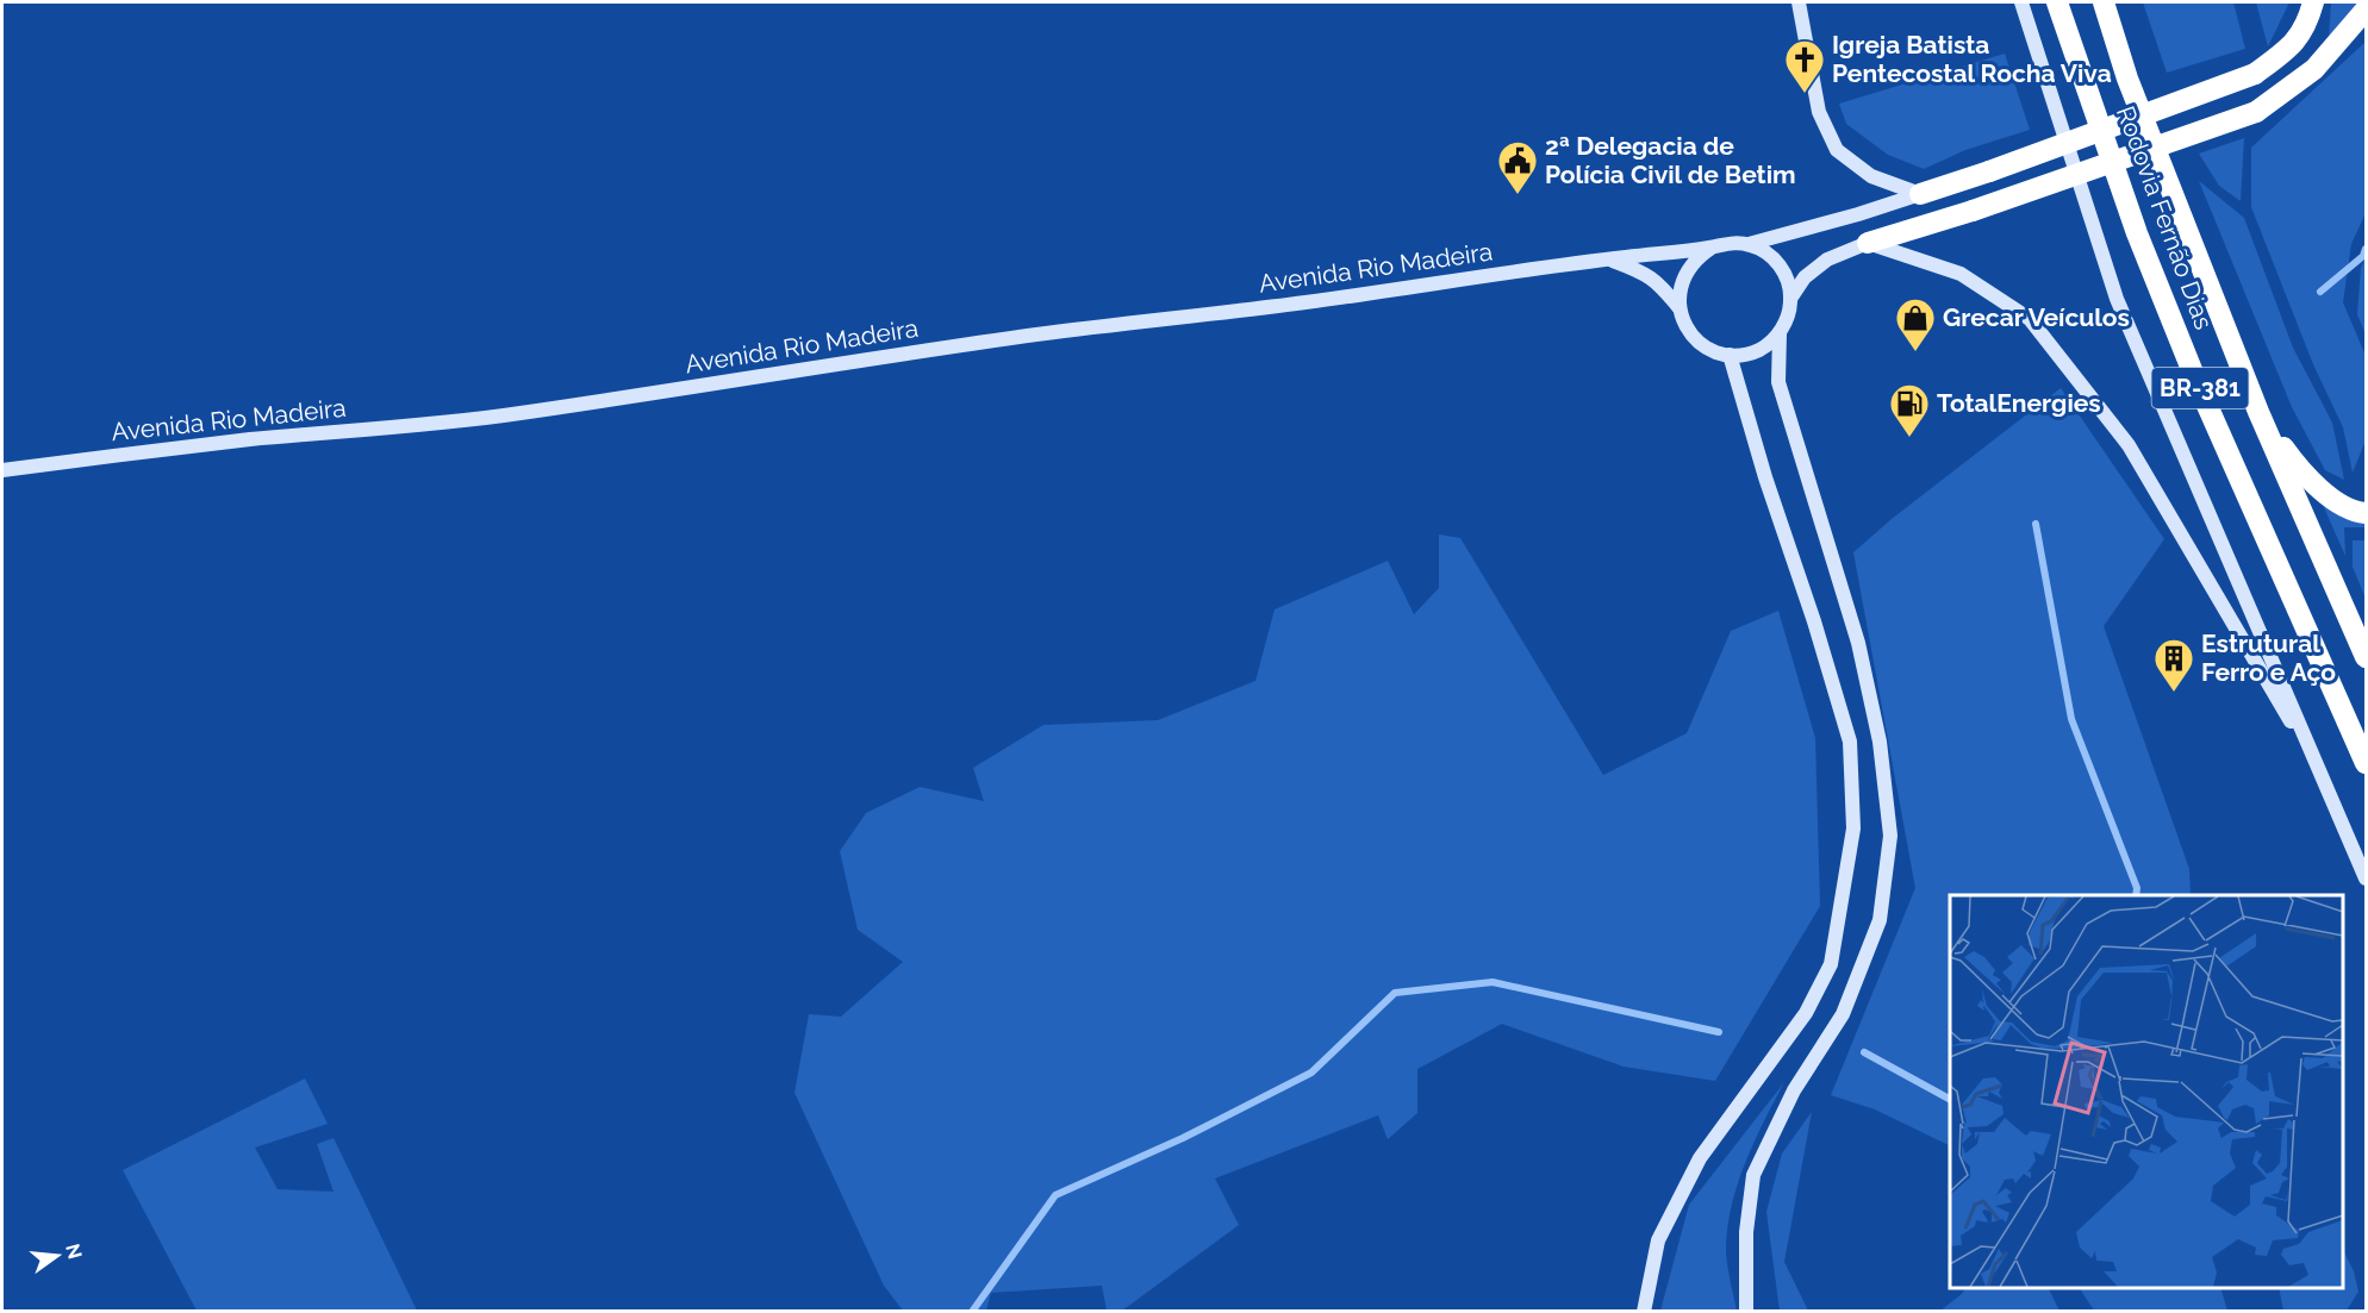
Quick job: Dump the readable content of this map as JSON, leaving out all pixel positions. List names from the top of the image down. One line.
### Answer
{"streets":{"highway":["Rodovia Fernão Dias","BR-381"],"main road":["Avenida Rio Madeira"]},"places":{"church":["Igreja Batista Pentecostal Rocha Viva"],"public building":["2ª Delegacia de Polícia Civil de Betim"],"shop":["Grecar Veículos"],"fuel station":["TotalEnergies"],"building":["Estrutural Ferro e Aço"]},"north":"right"}
